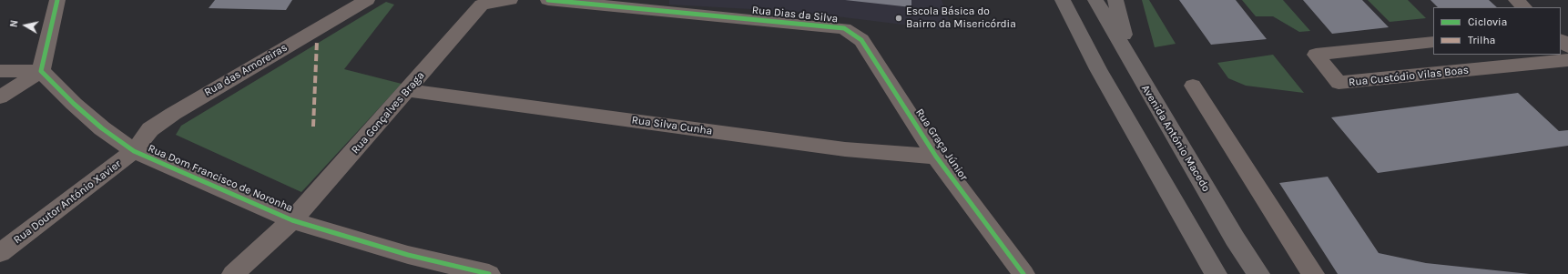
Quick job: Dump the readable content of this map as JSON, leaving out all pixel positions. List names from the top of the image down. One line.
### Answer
{"streets":{"highway":["Avenida António Macedo"],"street":["Rua Dias da Silva","Rua das Amoreiras","Rua Custódio Vilas Boas","Rua Gonçalves Braga","Rua Silva Cunha","Rua Graça Júnior","Rua Dom Francisco de Noronha","Rua Doutor António Xavier"]},"crossings":[["Rua Dias da Silva","Rua Graça Júnior"],["Rua das Amoreiras","Rua Dom Francisco de Noronha"],["Rua das Amoreiras","Rua Doutor António Xavier"],["Rua Gonçalves Braga","Rua Silva Cunha"],["Rua Gonçalves Braga","Rua Dom Francisco de Noronha"],["Rua Silva Cunha","Rua Graça Júnior"],["Rua Dom Francisco de Noronha","Rua Doutor António Xavier"]],"places":["Escola Básica do Bairro da Misericórdia"],"legend":["Ciclovia","Trilha"],"north":"left"}
